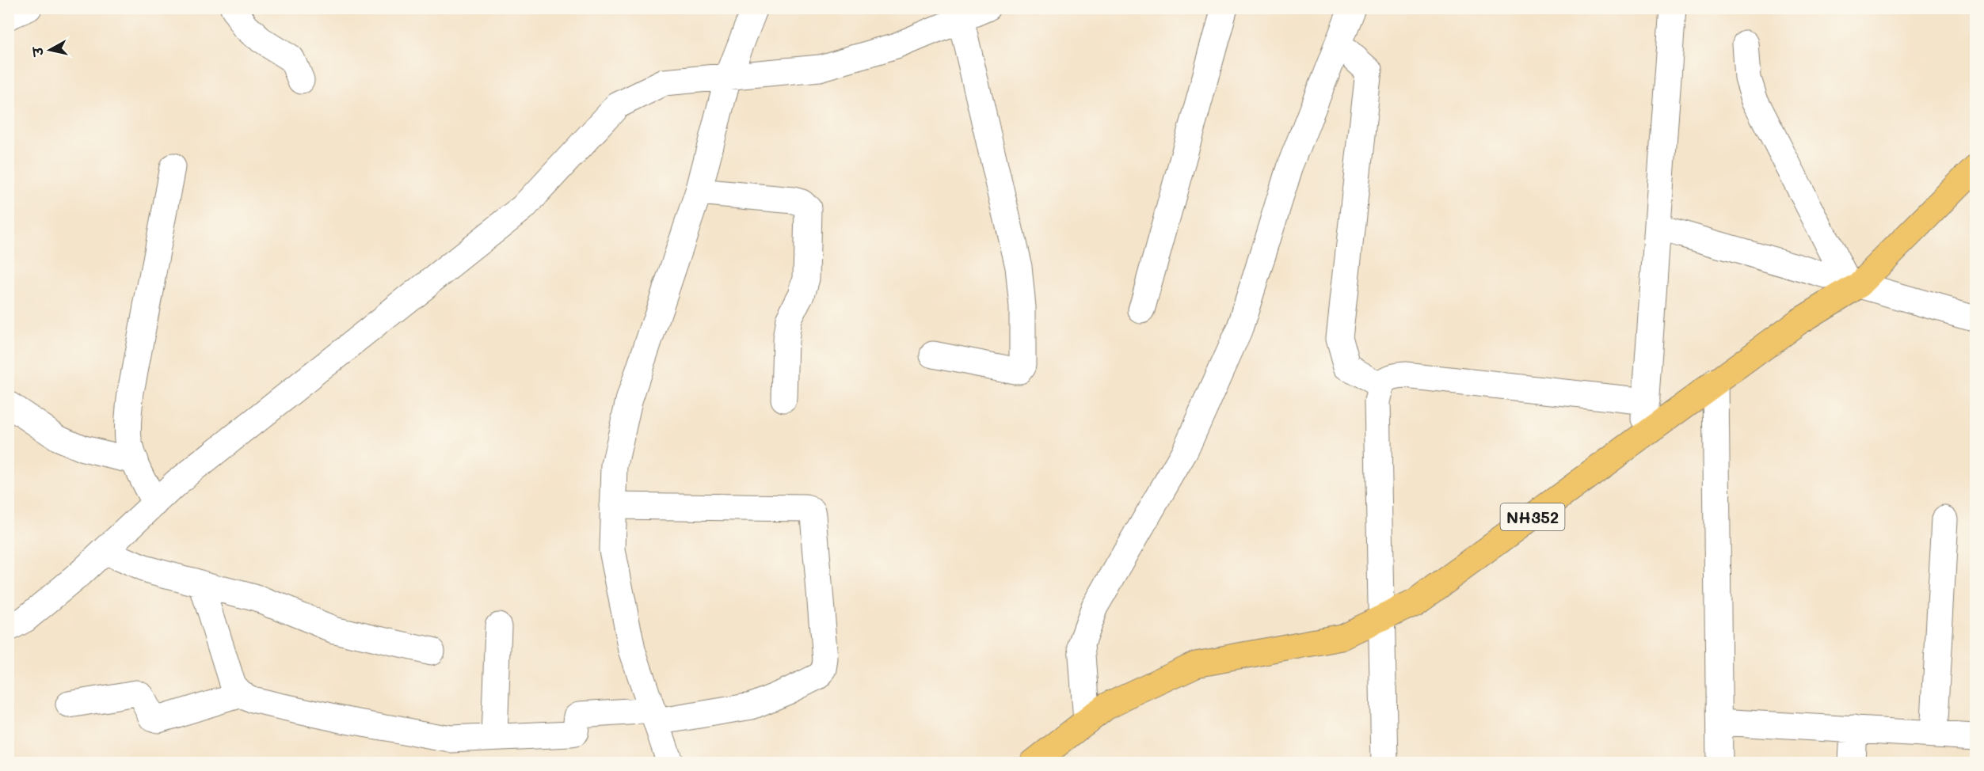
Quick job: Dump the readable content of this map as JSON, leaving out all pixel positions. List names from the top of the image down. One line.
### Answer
{"streets":{"highway":["NH352"]},"north":"left"}
